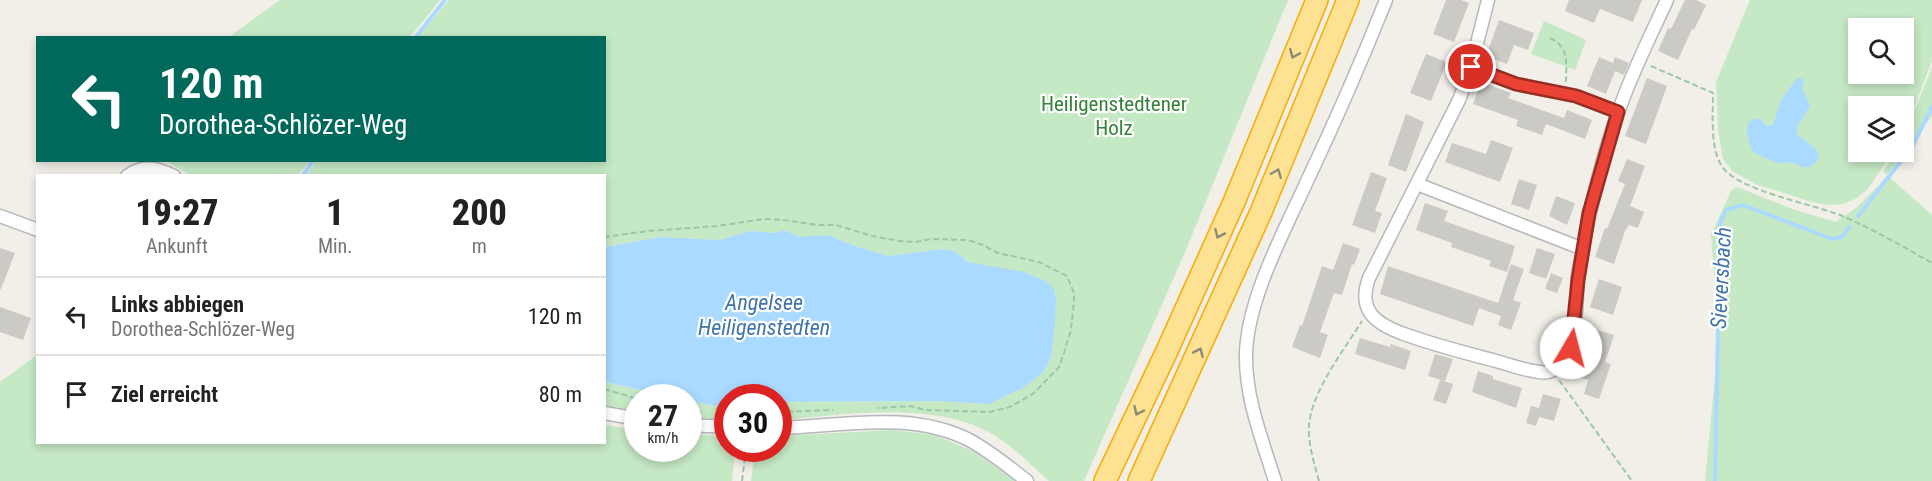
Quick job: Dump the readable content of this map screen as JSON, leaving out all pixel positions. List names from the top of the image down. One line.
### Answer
{"water":["Sieversbach","Angelsee Heiligenstedten"],"parks":["Heiligenstedtener Holz"],"page":{"turn":["120 m","Dorothea-Schlözer-Weg"],"eta":["19:27","Ankunft","1","Min.","200","m"],"list":[{"name":"Links abbiegen","note":"Dorothea-Schlözer-Weg","value":"120 m"},{"name":"Ziel erreicht","value":"80 m"}],"speed":"27 km/h","limit":"30"}}
